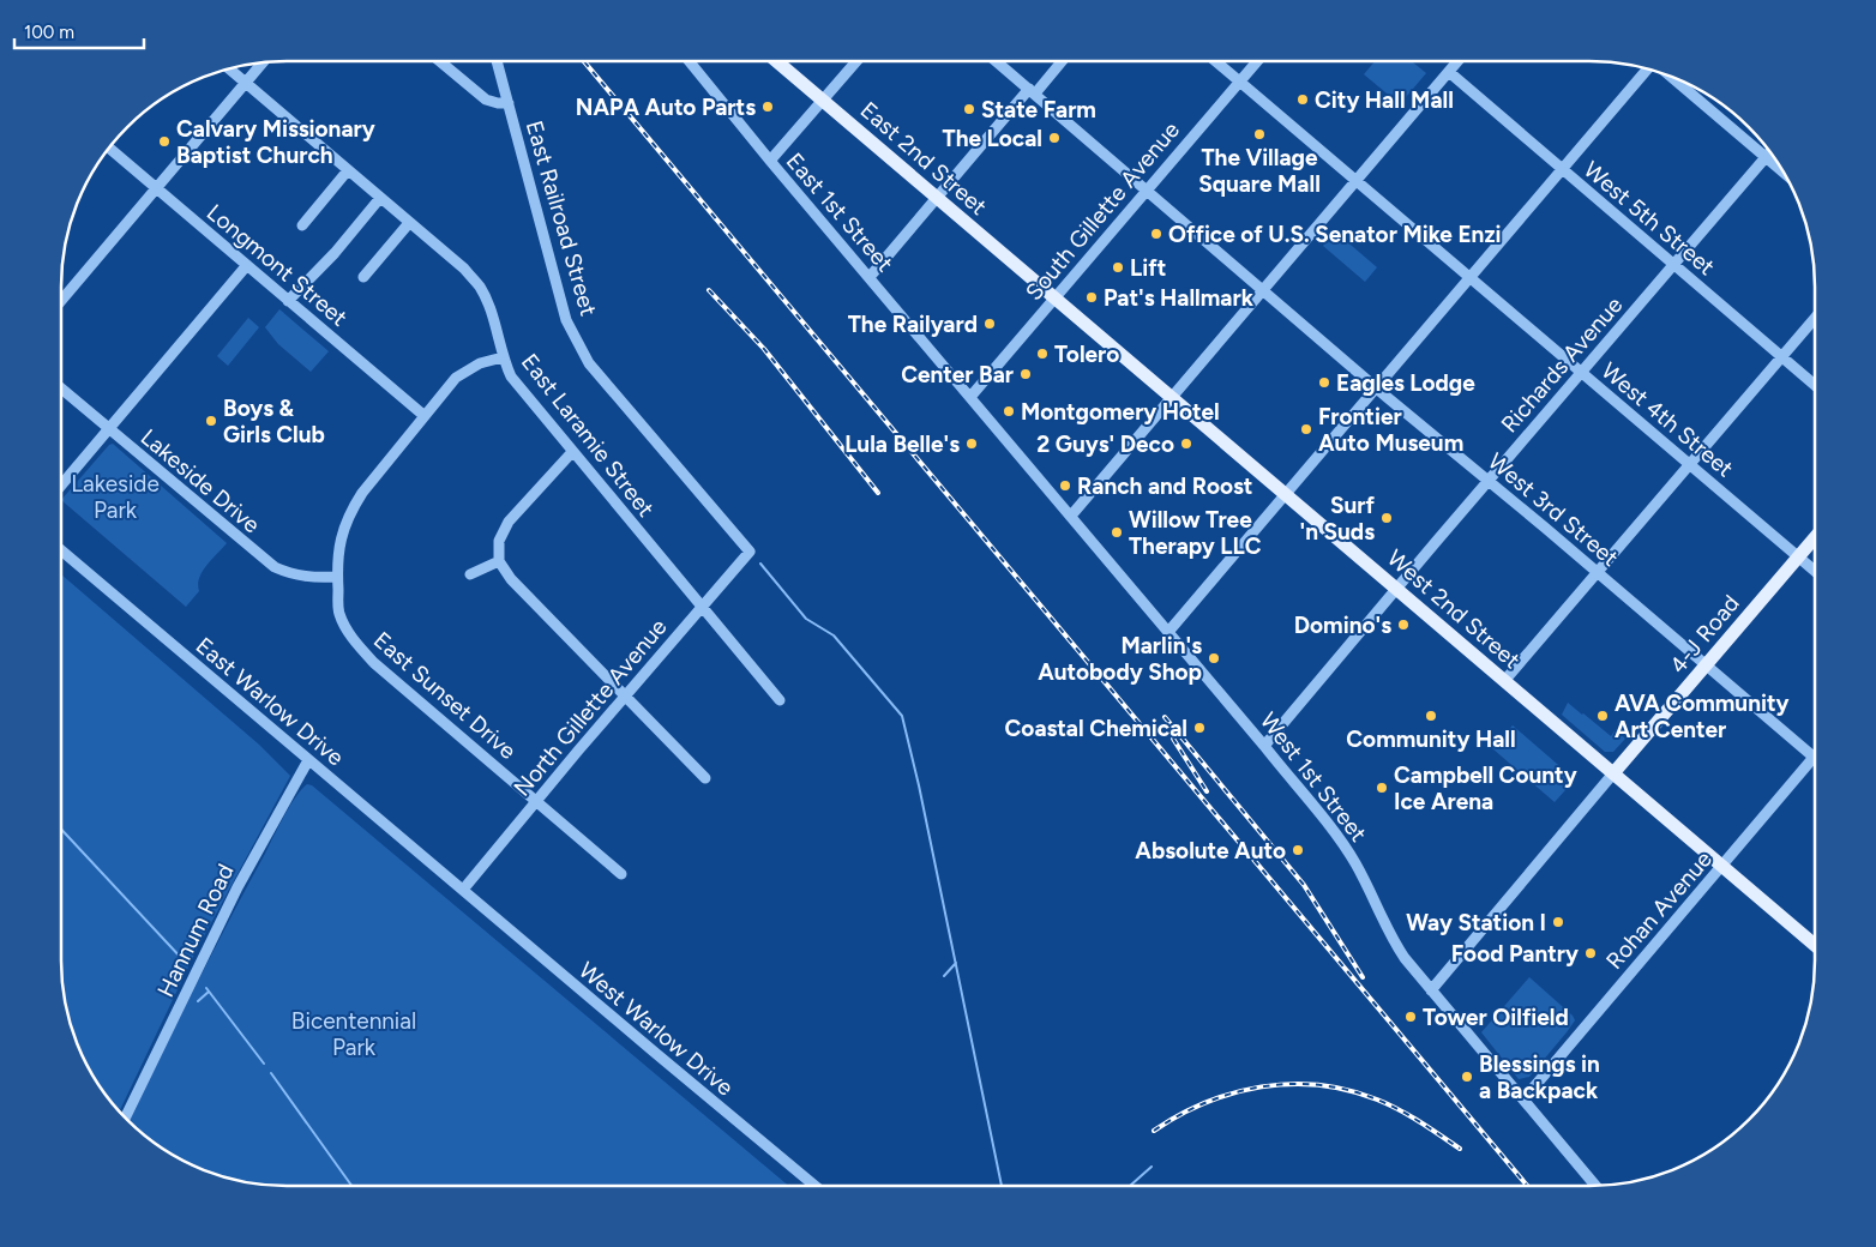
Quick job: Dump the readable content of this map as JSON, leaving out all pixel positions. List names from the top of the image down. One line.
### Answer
{"streets":{"main road":["East 2nd Street","West 2nd Street","4-J Road"],"street":["South Gillette Avenue","East 1st Street","East Railroad Street","West 5th Street","Longmont Street","Richards Avenue","West 4th Street","East Laramie Street","Lakeside Drive","West 3rd Street","East Sunset Drive","East Warlow Drive","North Gillette Avenue","West 1st Street","Rohan Avenue","Hannum Road","West Warlow Drive"]},"crossings":[["East 2nd Street","South Gillette Avenue"],["East 2nd Street","West 2nd Street"],["South Gillette Avenue","East 1st Street"],["South Gillette Avenue","West 4th Street"],["South Gillette Avenue","West 3rd Street"],["South Gillette Avenue","West 2nd Street"],["South Gillette Avenue","West 1st Street"],["East 1st Street","West 1st Street"],["East Railroad Street","North Gillette Avenue"],["West 5th Street","Richards Avenue"],["Longmont Street","East Sunset Drive"],["Richards Avenue","West 4th Street"],["Richards Avenue","West 3rd Street"],["Richards Avenue","West 2nd Street"],["Richards Avenue","West 1st Street"],["West 4th Street","4-J Road"],["East Laramie Street","East Sunset Drive"],["East Laramie Street","North Gillette Avenue"],["Lakeside Drive","East Sunset Drive"],["West 3rd Street","4-J Road"],["West 3rd Street","Rohan Avenue"],["West 2nd Street","4-J Road"],["West 2nd Street","Rohan Avenue"],["4-J Road","West 1st Street"],["East Sunset Drive","North Gillette Avenue"],["East Warlow Drive","North Gillette Avenue"],["East Warlow Drive","Hannum Road"],["East Warlow Drive","West Warlow Drive"],["North Gillette Avenue","West Warlow Drive"],["West 1st Street","Rohan Avenue"]],"parks":["Lakeside Park","Bicentennial Park"],"places":["City Hall Mall","NAPA Auto Parts","State Farm","The Village Square Mall","The Local","Calvary Missionary Baptist Church","Office of U.S. Senator Mike Enzi","Lift","Pat's Hallmark","The Railyard","Tolero","Center Bar","Eagles Lodge","Montgomery Hotel","Boys & Girls Club","Frontier Auto Museum","Lula Belle's","2 Guys' Deco","Ranch and Roost","Surf 'n Suds","Willow Tree Therapy LLC","Domino's","Marlin's Autobody Shop","Community Hall","AVA Community Art Center","Coastal Chemical","Campbell County Ice Arena","Absolute Auto","Way Station I","Food Pantry","Tower Oilfield","Blessings in a Backpack"],"scale_bar":"100 m"}
